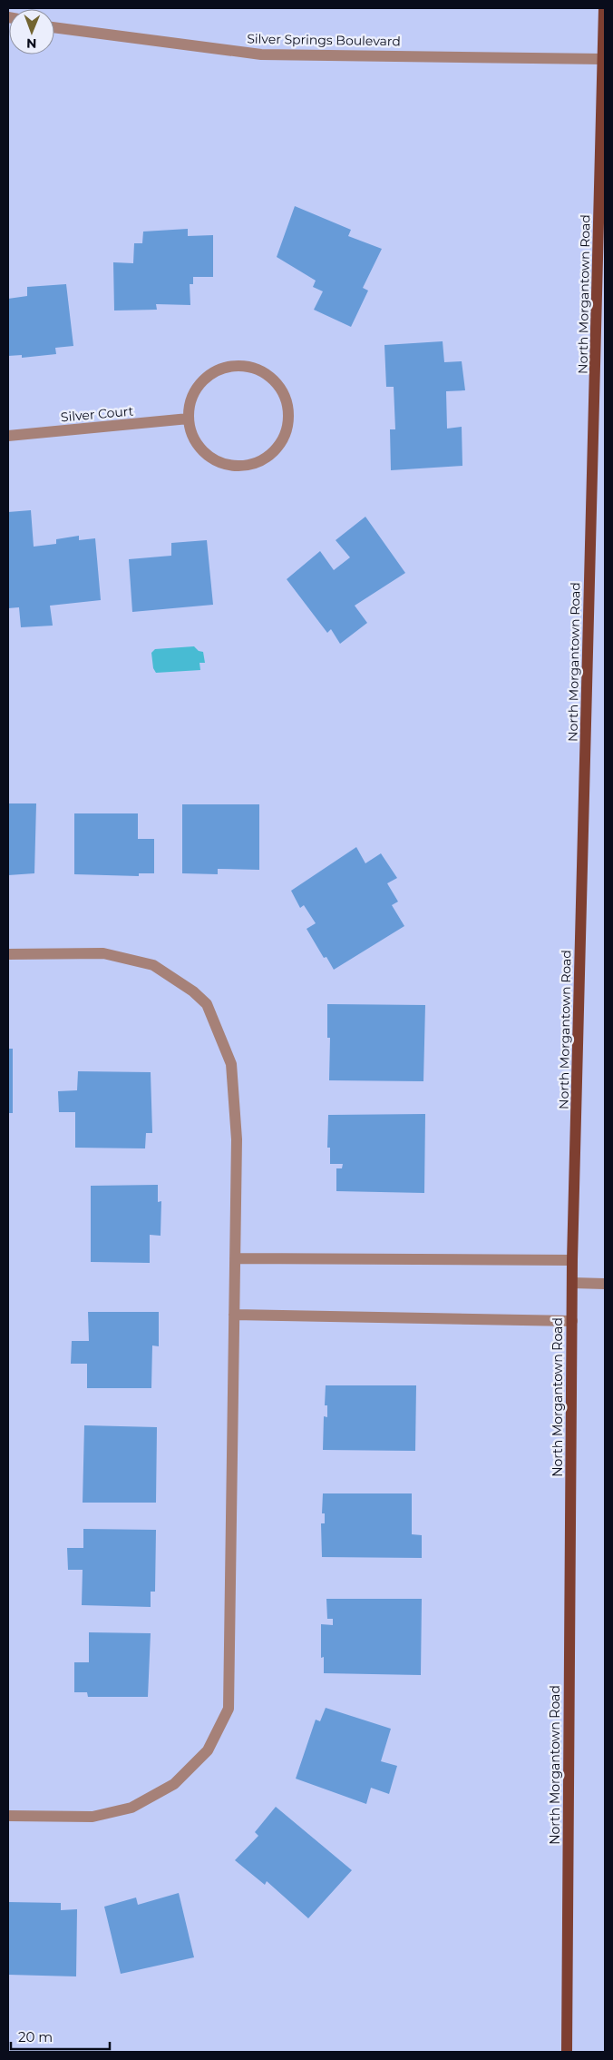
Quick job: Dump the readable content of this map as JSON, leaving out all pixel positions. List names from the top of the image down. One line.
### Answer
{"streets":{"main road":["North Morgantown Road"],"street":["Silver Springs Boulevard","Silver Court"]},"crossings":[["Silver Springs Boulevard","North Morgantown Road"]],"scale_bar":"20 m","north":"bottom"}
